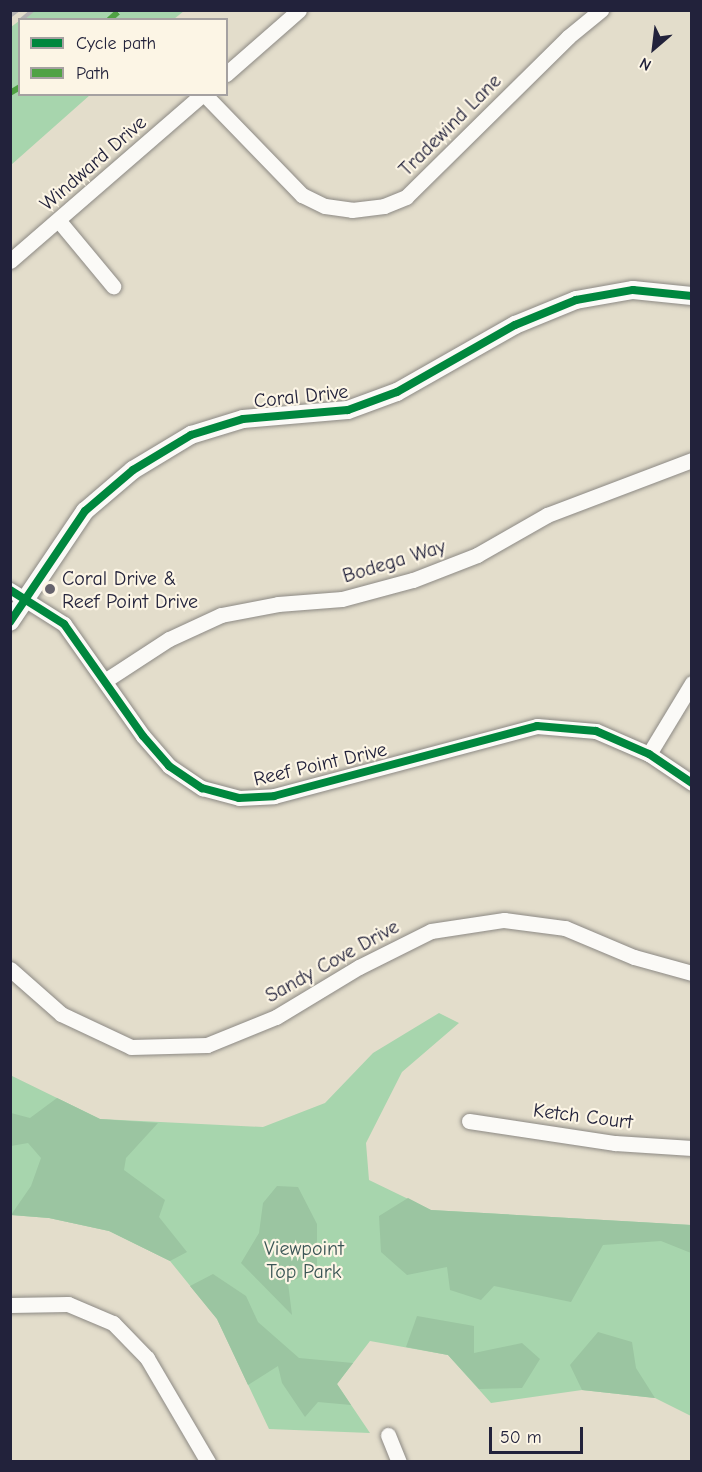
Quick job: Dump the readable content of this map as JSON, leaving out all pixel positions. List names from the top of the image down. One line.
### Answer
{"streets":{"street":["Tradewind Lane","Windward Drive","Coral Drive","Bodega Way","Reef Point Drive","Sandy Cove Drive","Ketch Court"]},"crossings":[["Coral Drive","Reef Point Drive"],["Bodega Way","Reef Point Drive"]],"parks":["Viewpoint Top Park"],"places":["Coral Drive & Reef Point Drive"],"legend":["Cycle path","Path"],"scale_bar":"50 m","north":"bottom left"}
